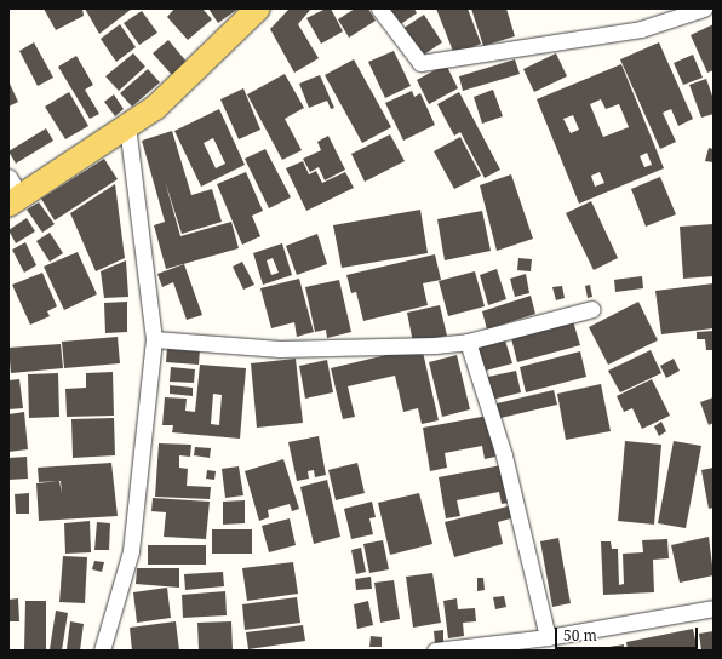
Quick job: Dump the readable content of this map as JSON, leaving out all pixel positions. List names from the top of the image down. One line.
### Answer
{"scale_bar":"50 m"}
